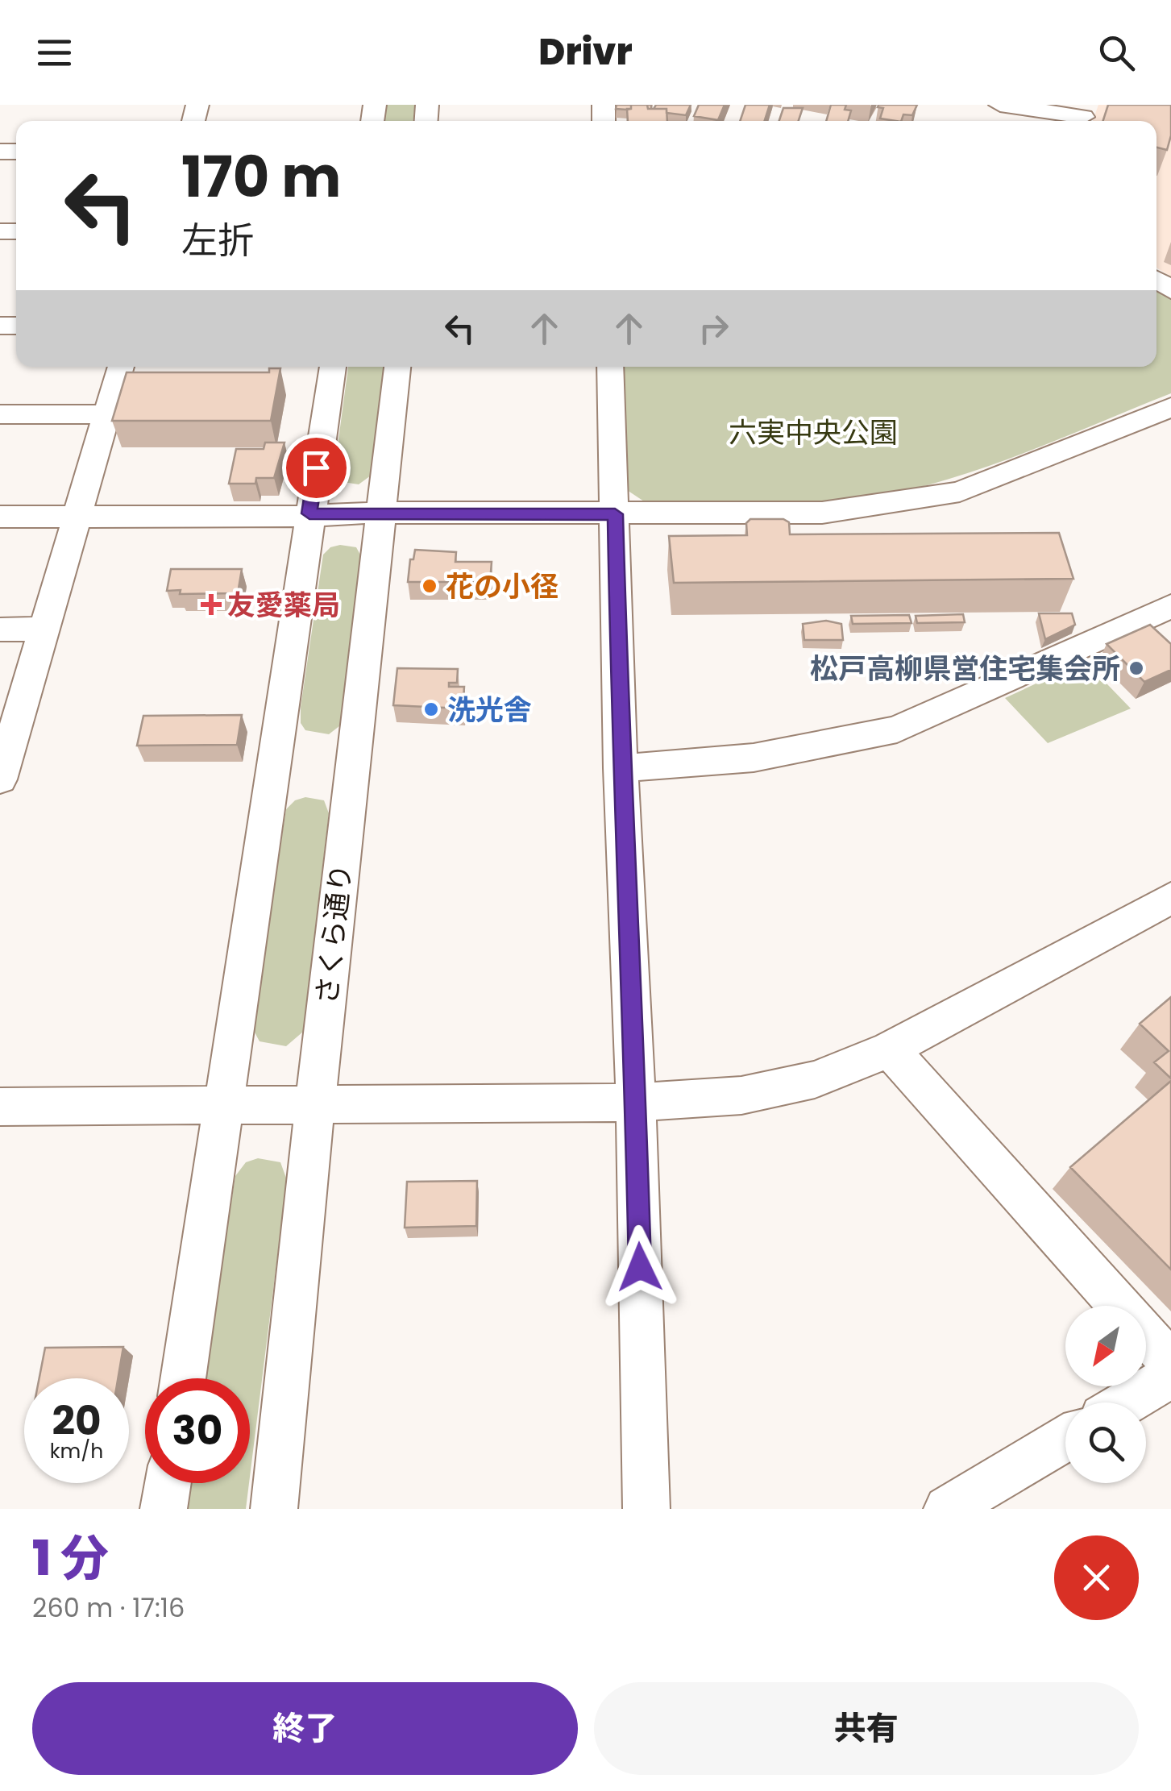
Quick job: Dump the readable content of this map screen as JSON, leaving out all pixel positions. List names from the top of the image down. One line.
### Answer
{"streets":{"street":["さくら通り"]},"parks":["六実中央公園"],"places":{"other":["花の小径","松戸高柳県営住宅集会所","洗光舎"],"health":["友愛薬局"]},"north":"bottom left","page":{"header":"Drivr","turn":["170 m","左折"],"speed":"20 km/h","limit":"30","heading":["1 分","260 m · 17:16"],"buttons":["終了","共有"]}}
